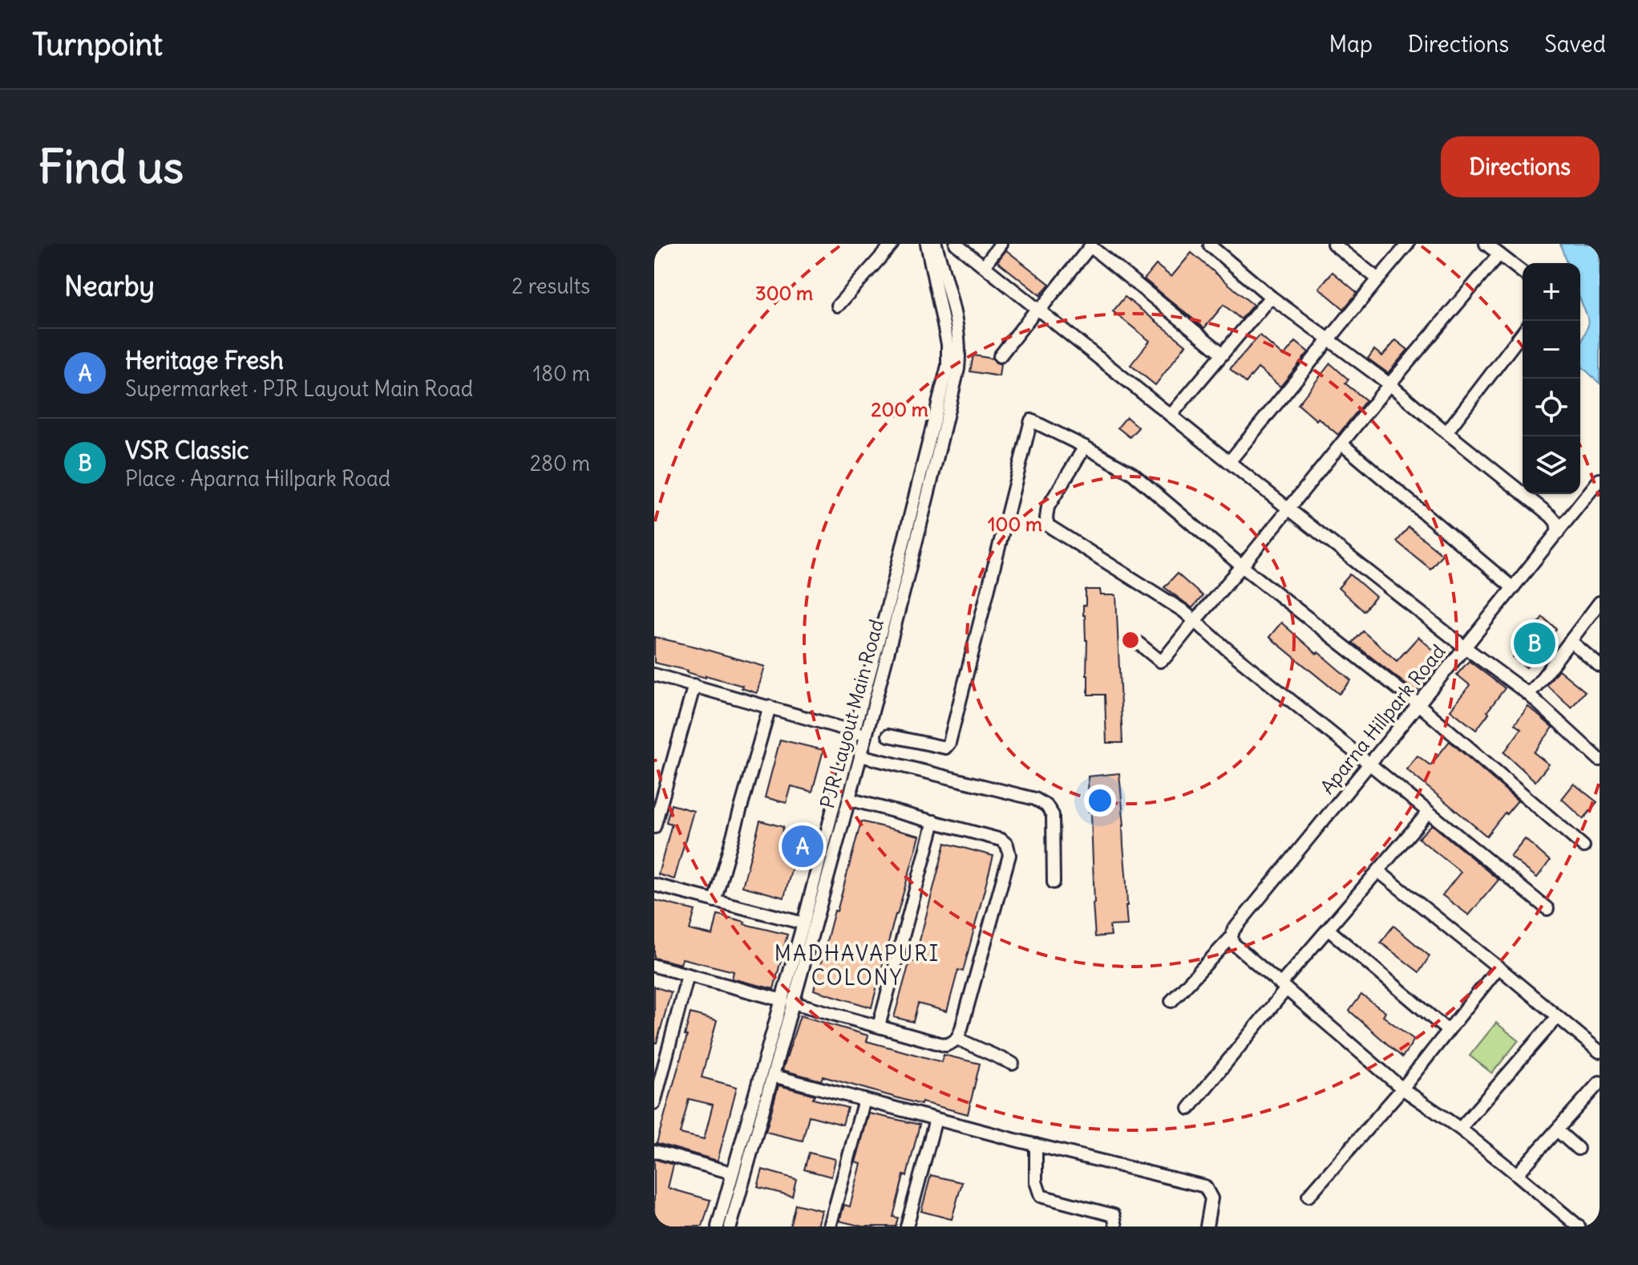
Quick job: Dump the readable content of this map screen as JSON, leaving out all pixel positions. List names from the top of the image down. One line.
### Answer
{"streets":{"street":["PJR Layout Main Road","Aparna Hillpark Road"]},"districts":["MADHAVAPURI COLONY"],"page":{"header":"Turnpoint","nav":["Map","Directions","Saved"],"buttons":"Directions","title":"Find us","heading":["Nearby","2 results"],"map_buttons":["+","−"],"list":[{"mark":"A","name":"Heritage Fresh","note":"Supermarket · PJR Layout Main Road","value":"180 m"},{"mark":"B","name":"VSR Classic","note":"Place · Aparna Hillpark Road","value":"280 m"}],"pins":["B","A"]},"rings":["300 m","200 m","100 m"]}
